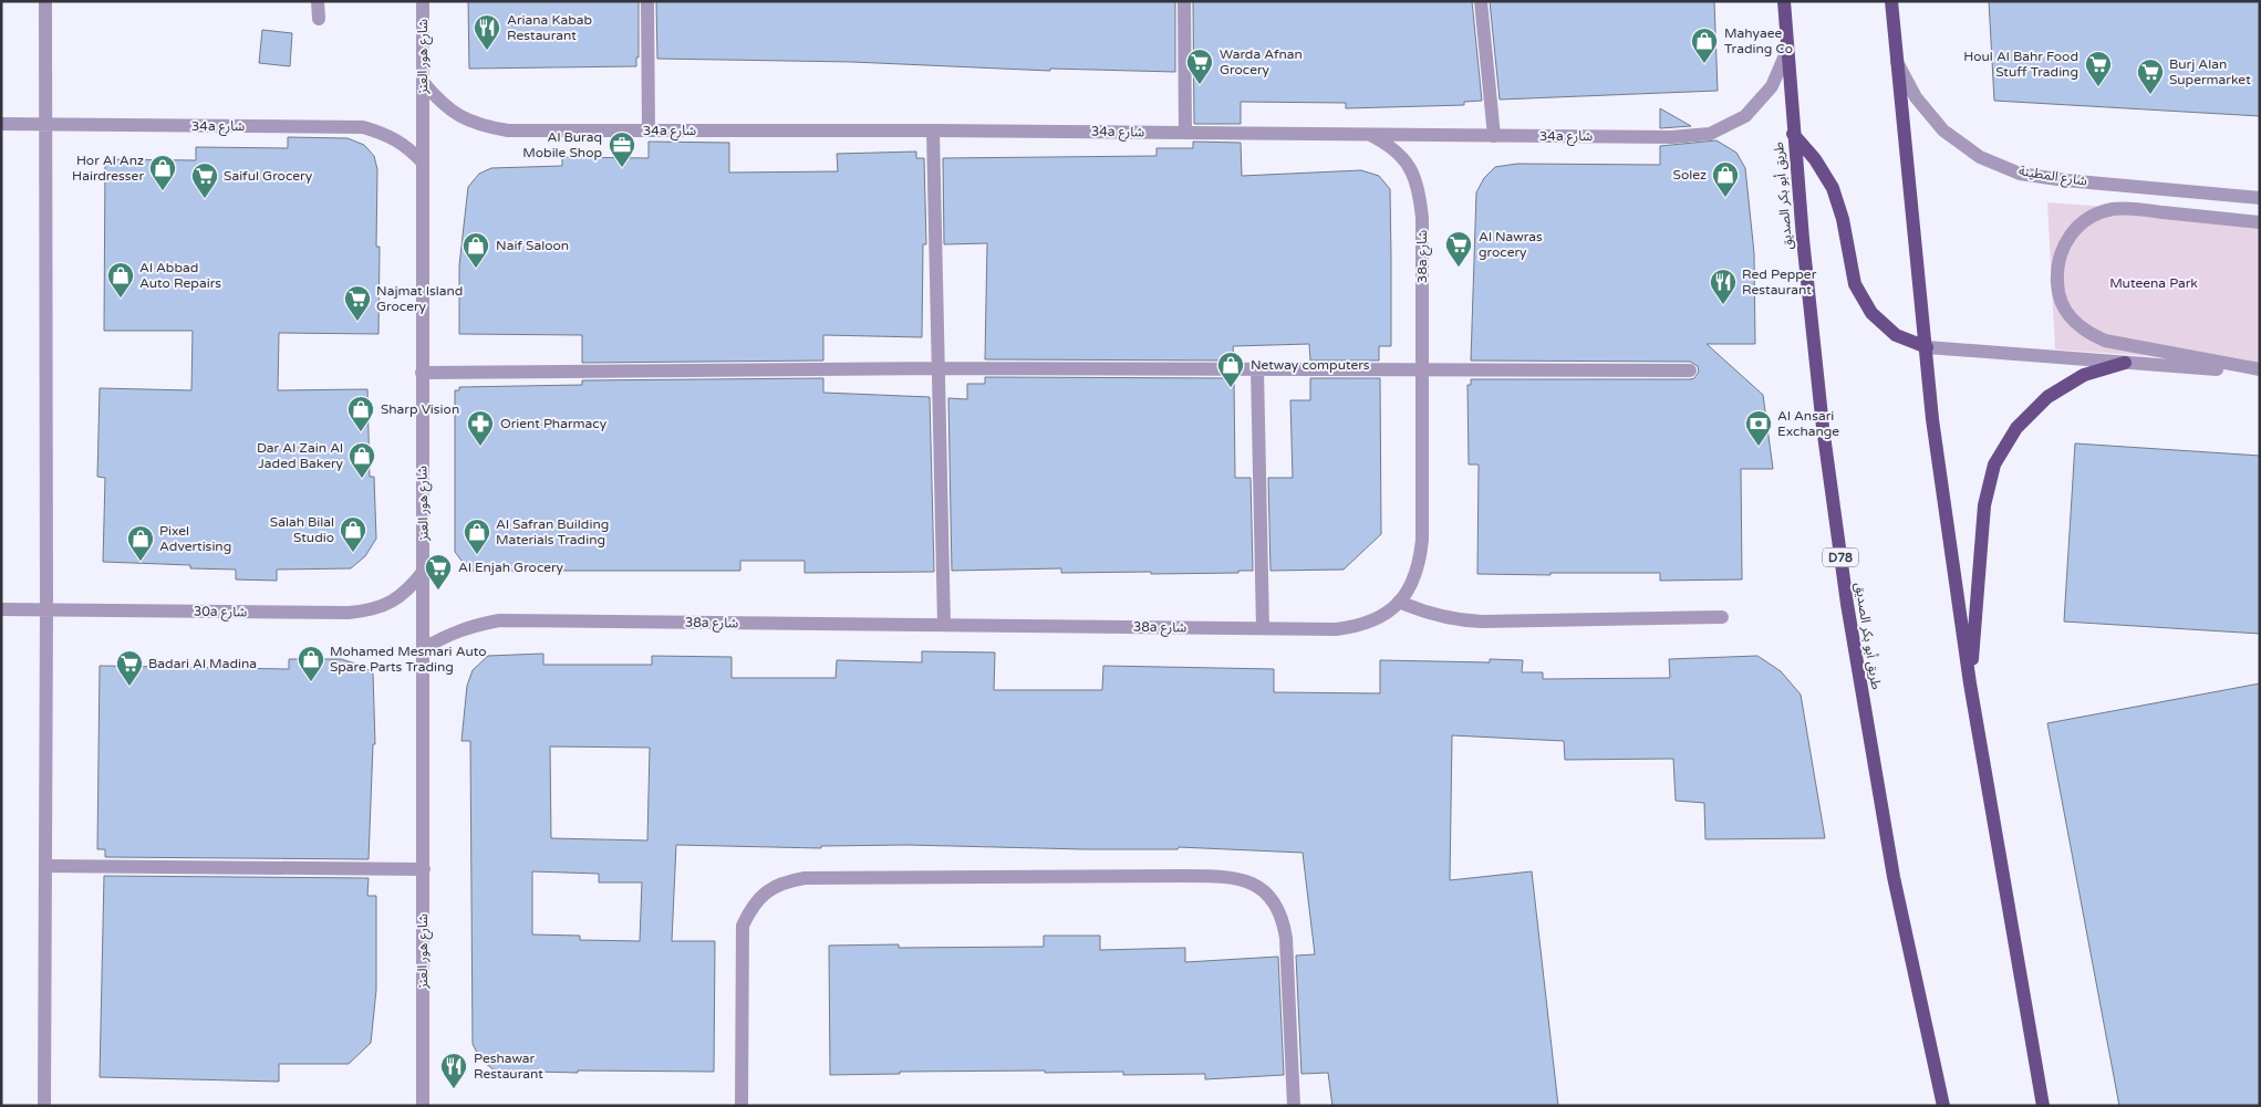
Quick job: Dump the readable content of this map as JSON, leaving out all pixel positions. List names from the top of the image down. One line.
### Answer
{"streets":{"main road":["طريق أبو بكر الصديق","D78"],"street":["شارع هور العنز","34a شارع","شارع المطينة","38a شارع","30a شارع"]},"crossings":[["شارع هور العنز","34a شارع"],["شارع هور العنز","38a شارع"],["شارع هور العنز","30a شارع"],["34a شارع","طريق أبو بكر الصديق"],["34a شارع","38a شارع"]],"parks":["Muteena Park"],"places":{"restaurant":["Ariana Kabab Restaurant","Red Pepper Restaurant","Peshawar Restaurant"],"shop":["Mahyaee Trading Co","Hor Al Anz Hairdresser","Solez","Naif Saloon","Al Abbad Auto Repairs","Netway computers","Sharp Vision","Dar Al Zain Al Jaded Bakery","Salah Bilal Studio","Al Safran Building Materials Trading","Pixel Advertising","Mohamed Mesmari Auto Spare Parts Trading"],"supermarket":["Warda Afnan Grocery","Houl Al Bahr Food Stuff Trading","Burj Alan Supermarket","Saiful Grocery","Al Nawras grocery","Najmat Island Grocery","Al Enjah Grocery","Badari Al Madina"],"office":["Al Buraq Mobile Shop"],"pharmacy":["Orient Pharmacy"],"bank":["Al Ansari Exchange"]}}
